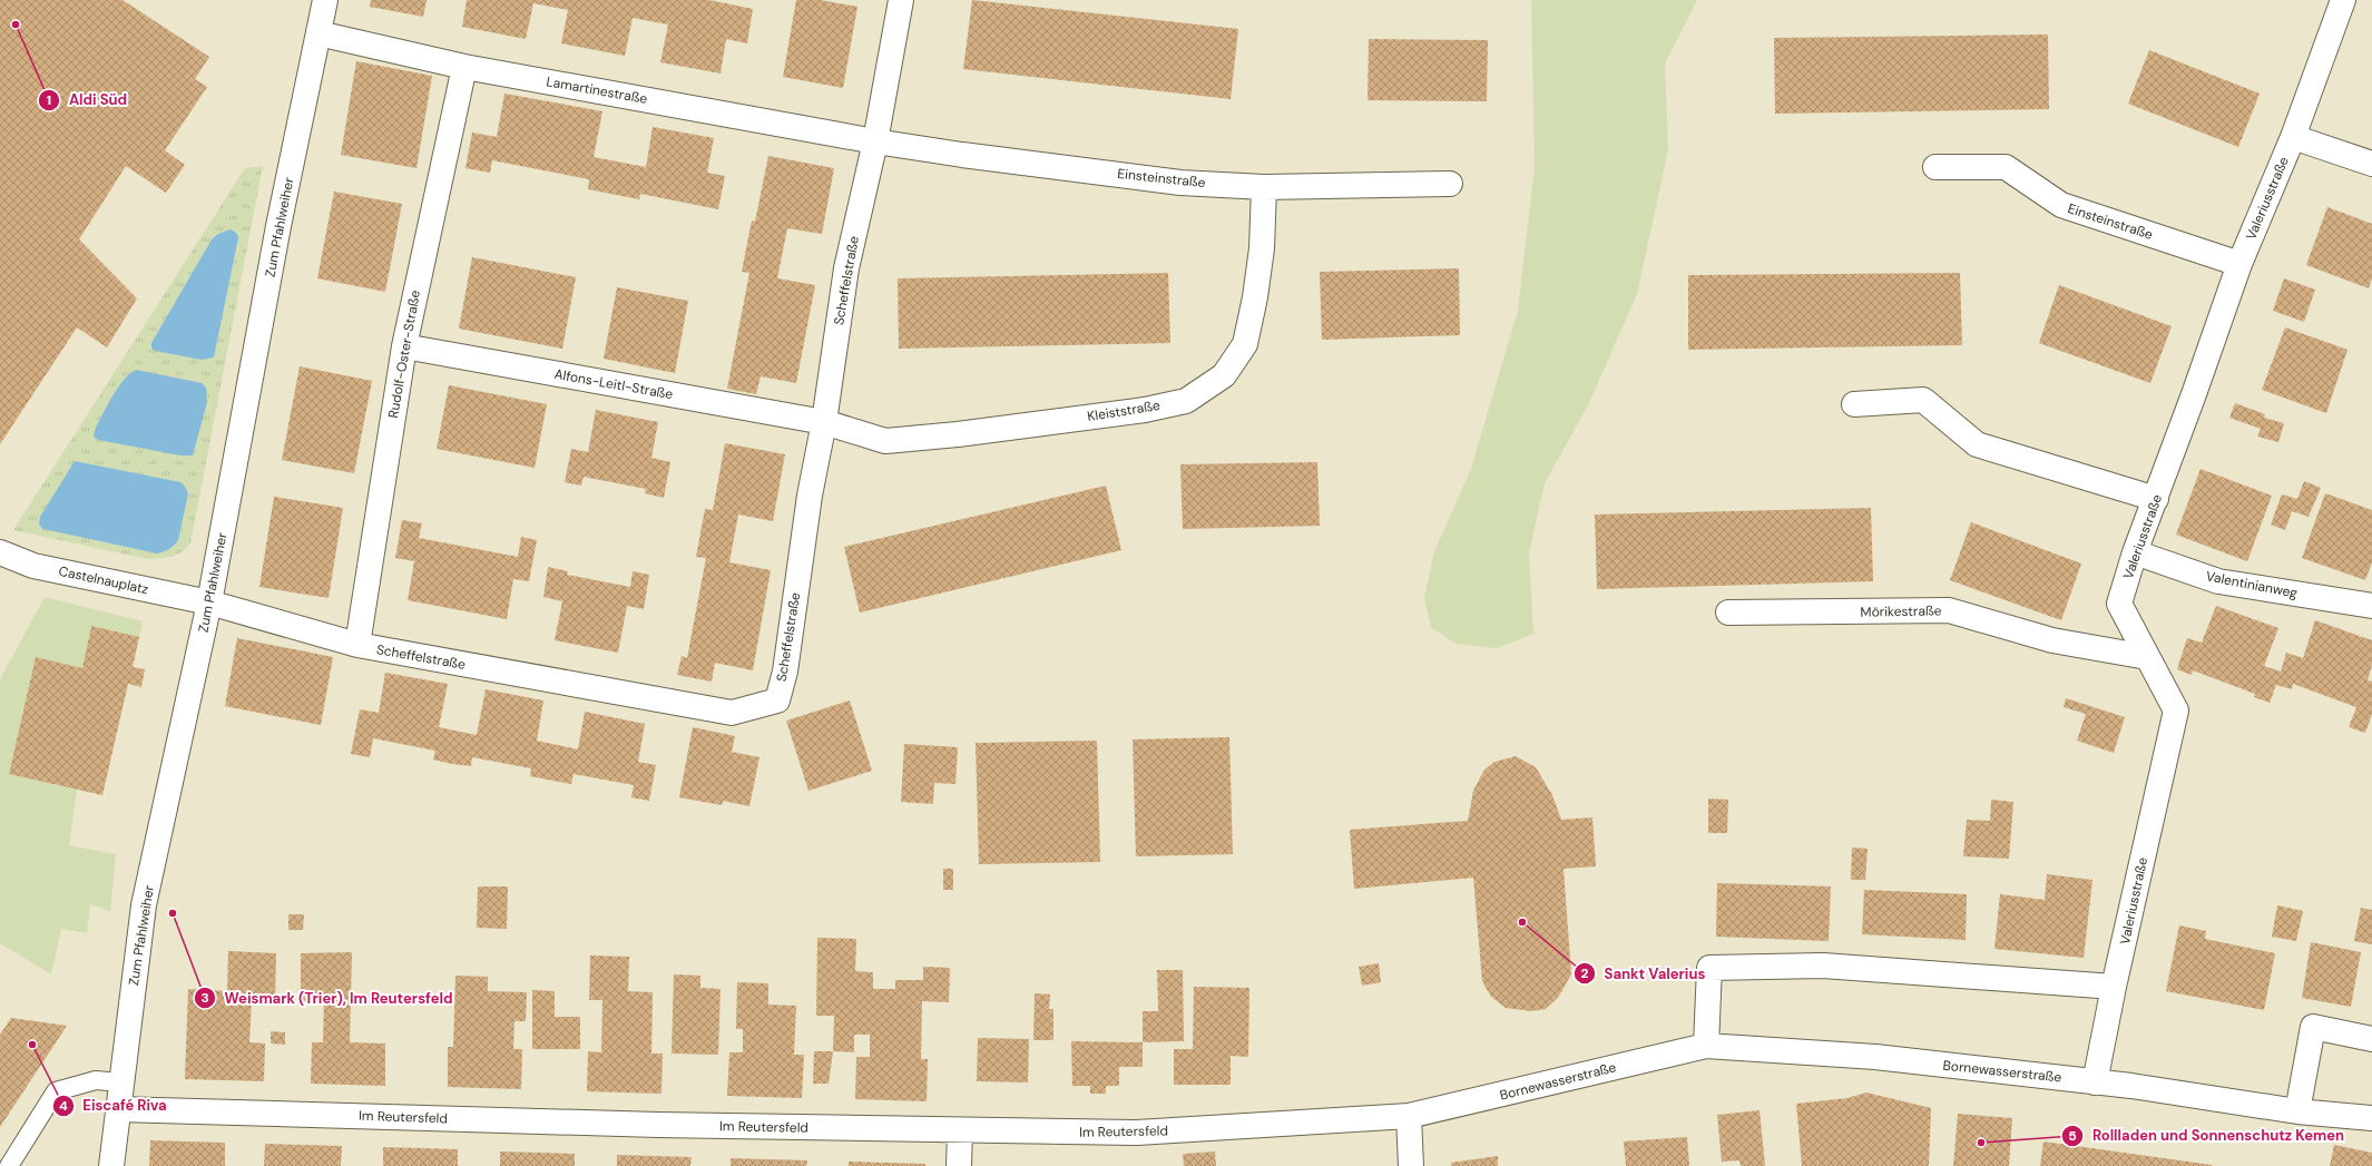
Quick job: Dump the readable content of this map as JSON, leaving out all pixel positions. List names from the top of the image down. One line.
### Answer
{"streets":{"street":["Lamartinestraße","Einsteinstraße","Valeriusstraße","Zum Pfahlweiher","Scheffelstraße","Rudolf-Oster-Straße","Alfons-Leitl-Straße","Kleiststraße","Castelnauplatz","Valentinianweg","Mörikestraße","Bornewasserstraße","Im Reutersfeld"]},"crossings":[["Lamartinestraße","Einsteinstraße"],["Lamartinestraße","Zum Pfahlweiher"],["Lamartinestraße","Scheffelstraße"],["Lamartinestraße","Rudolf-Oster-Straße"],["Einsteinstraße","Valeriusstraße"],["Einsteinstraße","Scheffelstraße"],["Einsteinstraße","Kleiststraße"],["Valeriusstraße","Valentinianweg"],["Valeriusstraße","Mörikestraße"],["Valeriusstraße","Bornewasserstraße"],["Zum Pfahlweiher","Scheffelstraße"],["Zum Pfahlweiher","Castelnauplatz"],["Zum Pfahlweiher","Im Reutersfeld"],["Scheffelstraße","Rudolf-Oster-Straße"],["Scheffelstraße","Alfons-Leitl-Straße"],["Scheffelstraße","Kleiststraße"],["Scheffelstraße","Castelnauplatz"],["Rudolf-Oster-Straße","Alfons-Leitl-Straße"],["Alfons-Leitl-Straße","Kleiststraße"],["Bornewasserstraße","Im Reutersfeld"]],"places":["Aldi Süd","Weismark (Trier), Im Reutersfeld","Sankt Valerius","Eiscafé Riva","Rollladen und Sonnenschutz Kemen"]}
